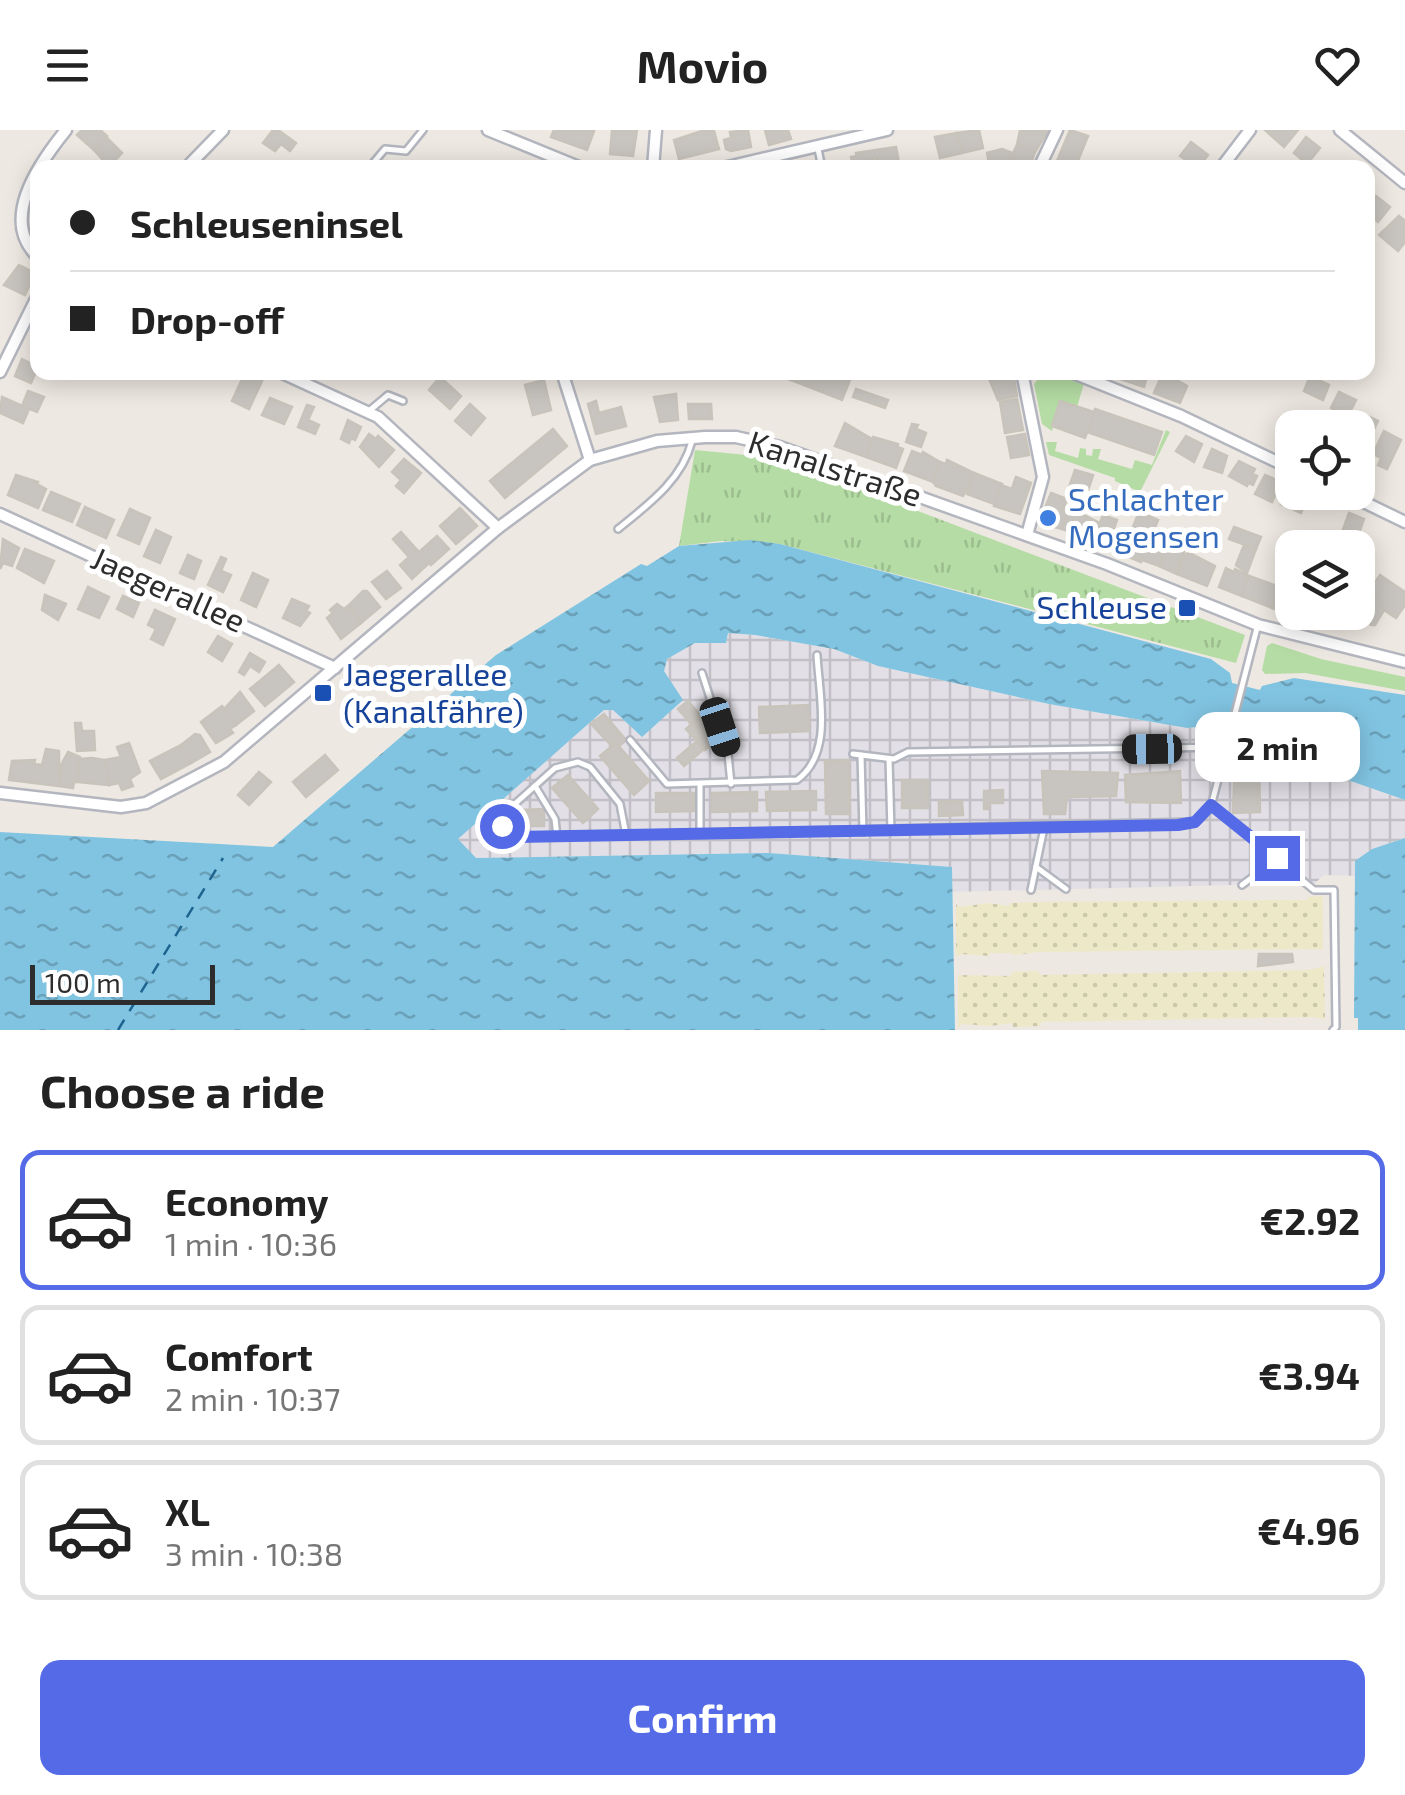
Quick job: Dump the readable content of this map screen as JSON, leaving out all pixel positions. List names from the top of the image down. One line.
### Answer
{"streets":{"street":["Kanalstraße","Jaegerallee"]},"crossings":[["Kanalstraße","Jaegerallee"]],"places":{"other":["Schlachter Mogensen"],"transit":["Schleuse","Jaegerallee (Kanalfähre)"]},"scale_bar":"100 m","page":{"header":"Movio","banner":["Schleuseninsel","Drop-off"],"bubble":"2 min","scale":"100 m","heading":"Choose a ride","list":[{"name":"Economy","note":"1 min · 10:36","value":"€2.92"},{"name":"Comfort","note":"2 min · 10:37","value":"€3.94"},{"name":"XL","note":"3 min · 10:38","value":"€4.96"}],"buttons":"Confirm"}}
